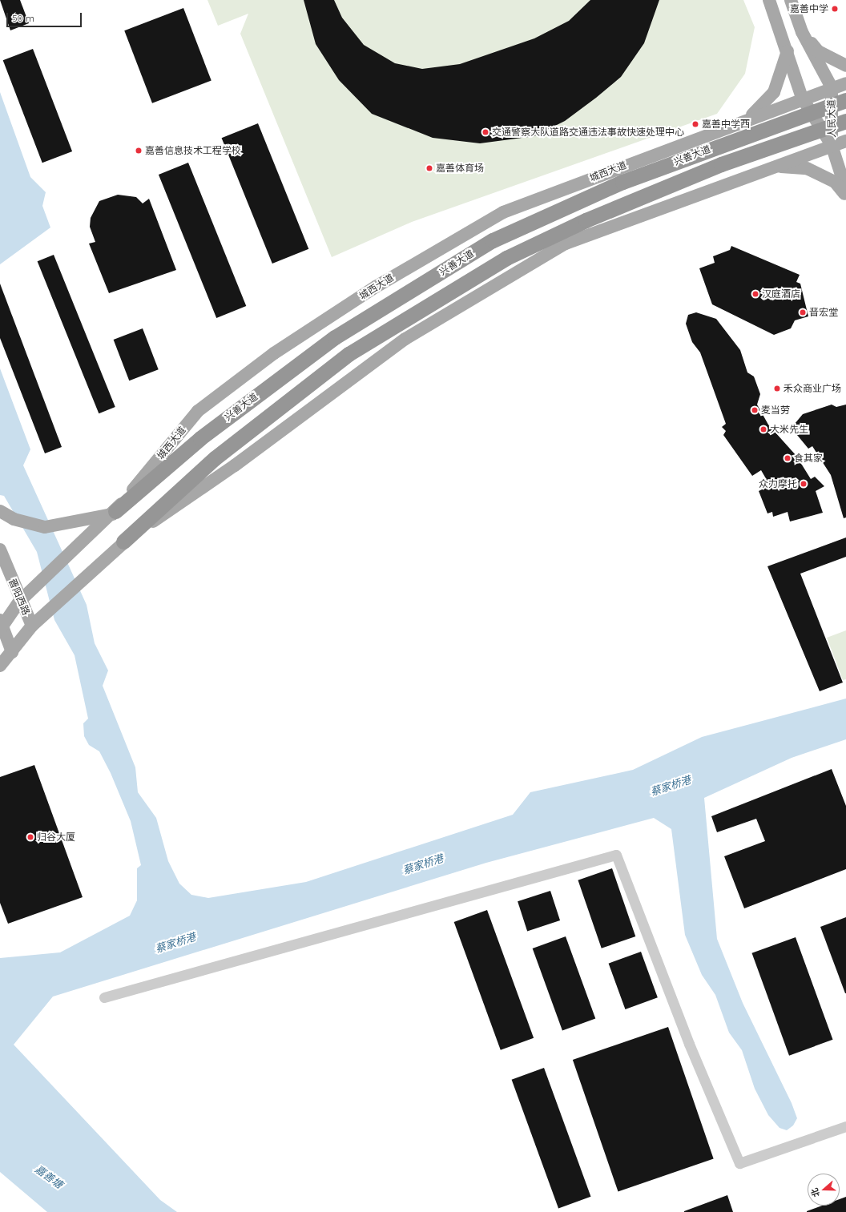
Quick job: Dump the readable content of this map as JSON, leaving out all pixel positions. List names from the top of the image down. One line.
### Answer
{"streets":{"highway":["兴善大道"],"main road":["人民大道","城西大道","晋阳西路"]},"crossings":[["人民大道","城西大道"],["兴善大道","城西大道"],["城西大道","晋阳西路"]],"water":["蔡家桥港","嘉善塘"],"places":["嘉善中学","嘉善中学西","交通警察大队道路交通违法事故快速处理中心","嘉善信息技术工程学校","嘉善体育场","汉庭酒店","晋宏堂","禾众商业广场","麦当劳","大米先生","食其家","众力摩托","归谷大厦"],"scale_bar":"50 m","north":"left"}
